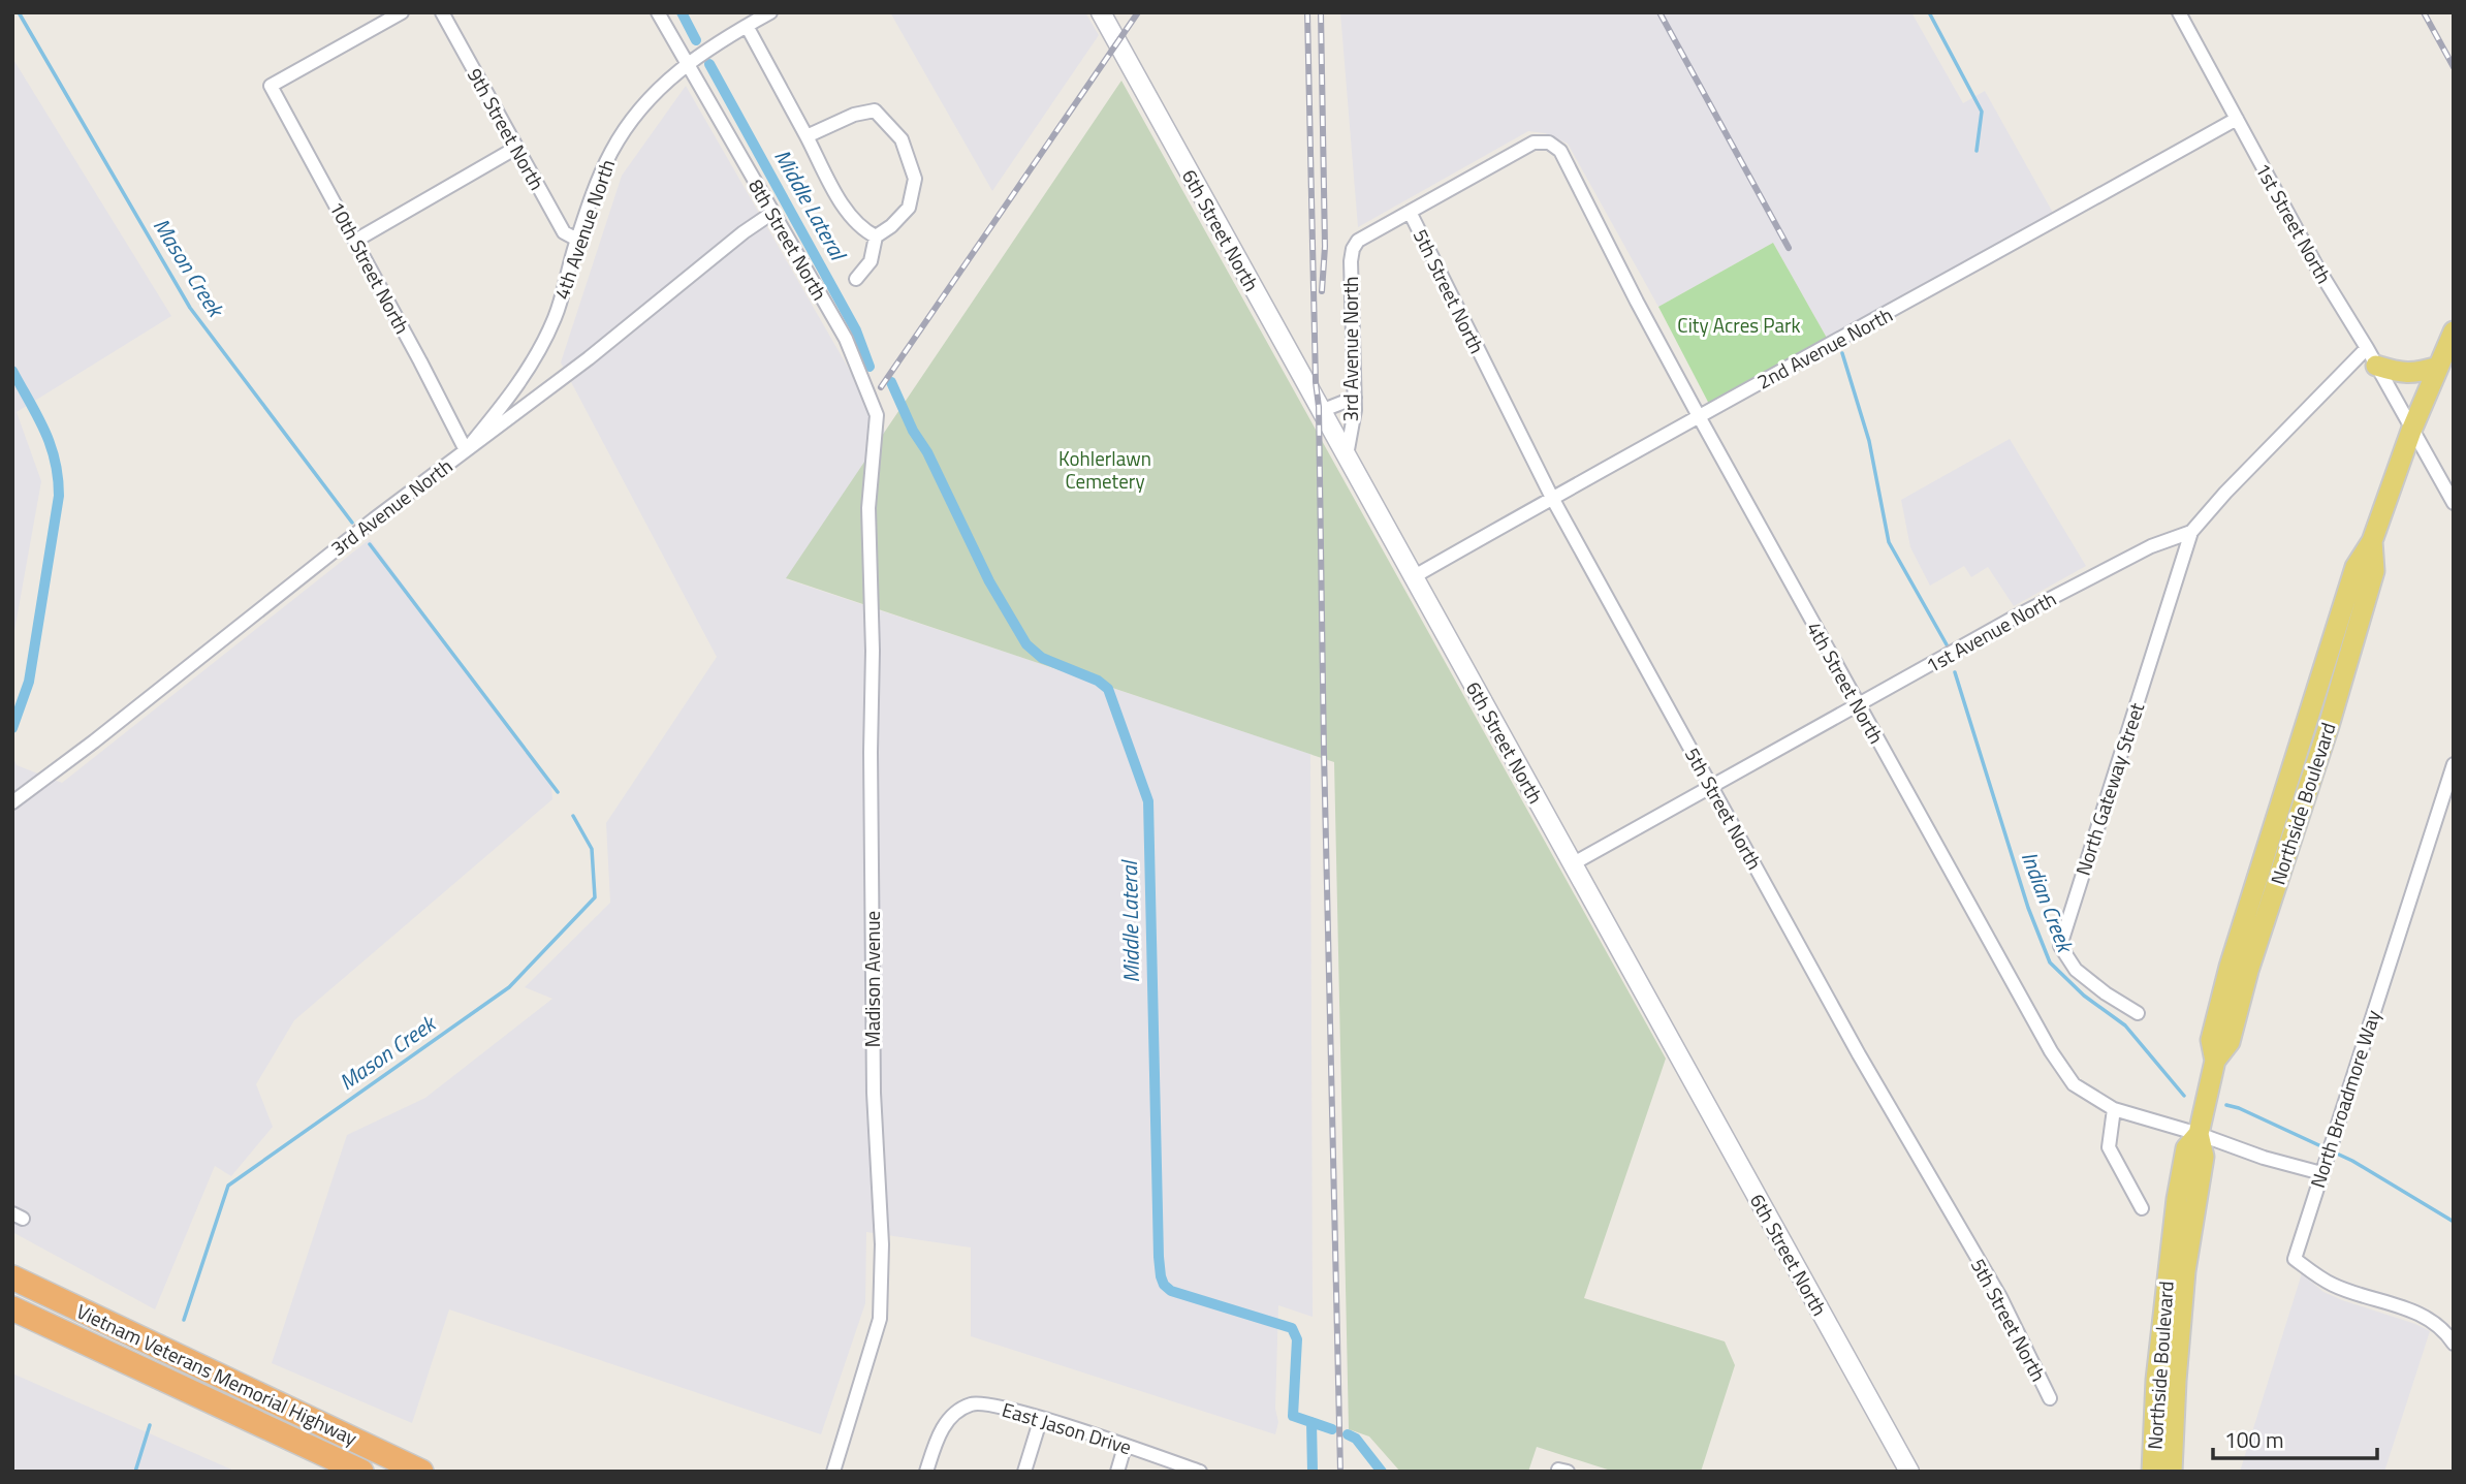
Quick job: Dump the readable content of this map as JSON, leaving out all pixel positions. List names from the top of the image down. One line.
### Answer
{"streets":{"highway":["Vietnam Veterans Memorial Highway"],"main road":["Northside Boulevard"],"street":["9th Street North","1st Street North","4th Avenue North","6th Street North","8th Street North","10th Street North","5th Street North","2nd Avenue North","3rd Avenue North","1st Avenue North","4th Street North","North Gateway Street","Madison Avenue","North Broadmore Way","East Jason Drive"]},"crossings":[["9th Street North","4th Avenue North"],["1st Street North","2nd Avenue North"],["1st Street North","1st Avenue North"],["1st Street North","Northside Boulevard"],["4th Avenue North","8th Street North"],["4th Avenue North","10th Street North"],["4th Avenue North","3rd Avenue North"],["6th Street North","2nd Avenue North"],["6th Street North","3rd Avenue North"],["6th Street North","1st Avenue North"],["8th Street North","3rd Avenue North"],["8th Street North","Madison Avenue"],["10th Street North","3rd Avenue North"],["5th Street North","2nd Avenue North"],["5th Street North","3rd Avenue North"],["5th Street North","1st Avenue North"],["2nd Avenue North","4th Street North"],["3rd Avenue North","4th Street North"],["1st Avenue North","4th Street North"],["1st Avenue North","North Gateway Street"],["4th Street North","Northside Boulevard"],["4th Street North","North Broadmore Way"]],"water":["Middle Lateral","Mason Creek","Indian Creek"],"parks":["City Acres Park","Kohlerlawn Cemetery"],"scale_bar":"100 m"}
